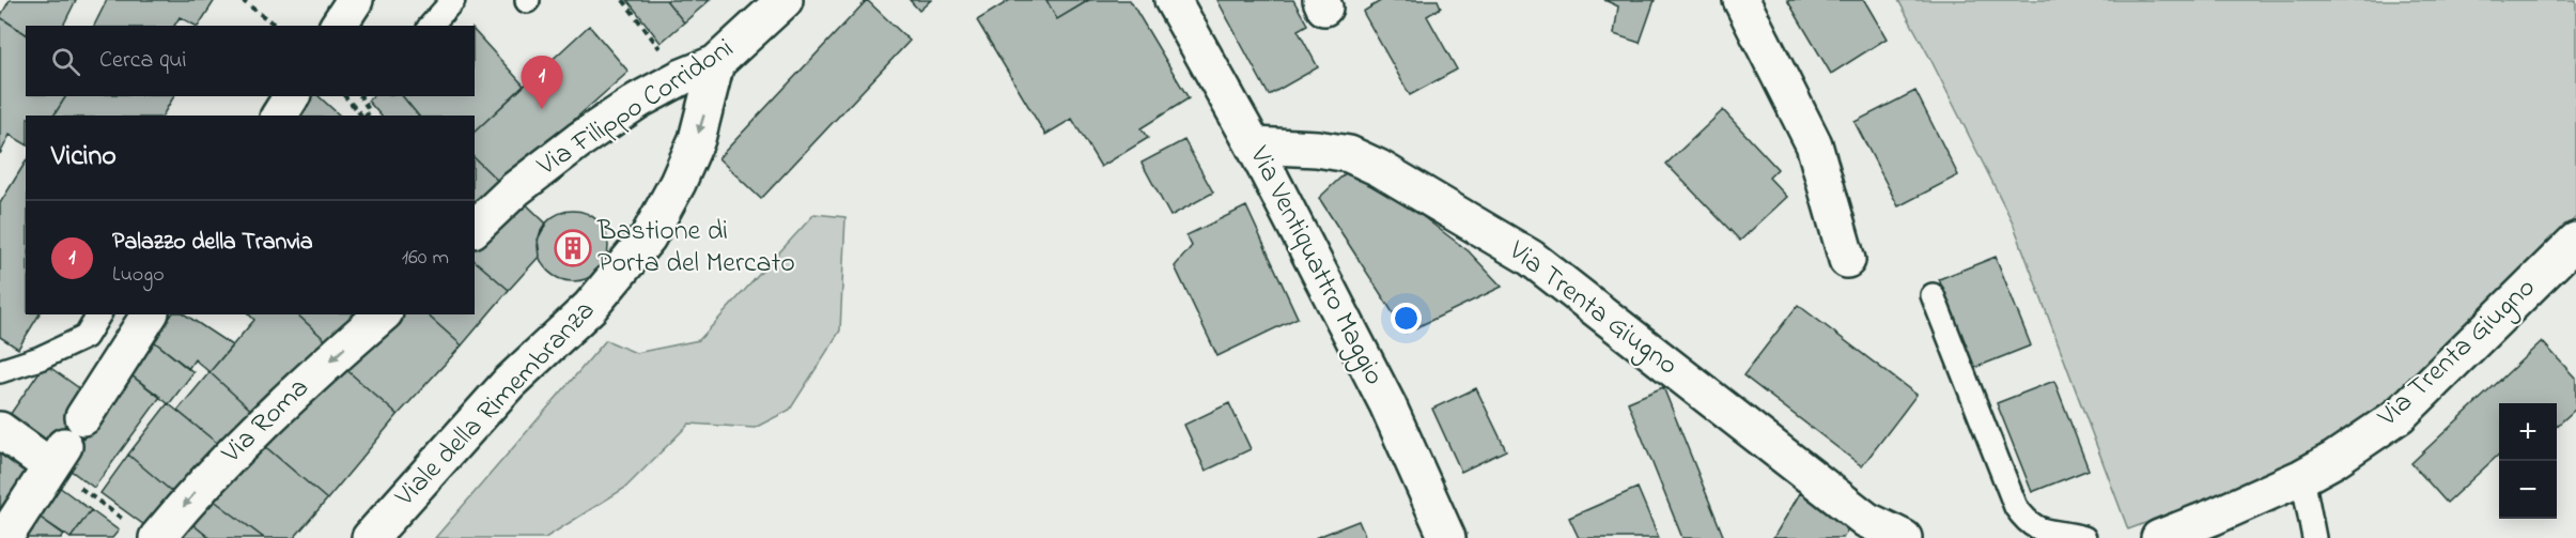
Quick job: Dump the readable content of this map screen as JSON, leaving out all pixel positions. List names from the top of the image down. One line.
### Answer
{"streets":{"street":["Via Filippo Corridoni","Via Ventiquattro Maggio","Via Trenta Giugno","Viale della Rimembranza","Via Roma"]},"crossings":[["Via Filippo Corridoni","Viale della Rimembranza"],["Via Ventiquattro Maggio","Via Trenta Giugno"]],"one_way":["Viale della Rimembranza"],"places":{"building":["Bastione di Porta del Mercato"]},"page":{"search":"Cerca qui","pins":"1","heading":"Vicino","list":[{"mark":"1","name":"Palazzo della Tranvia","note":"Luogo","value":"160 m"}],"map_buttons":["+","−"]}}
